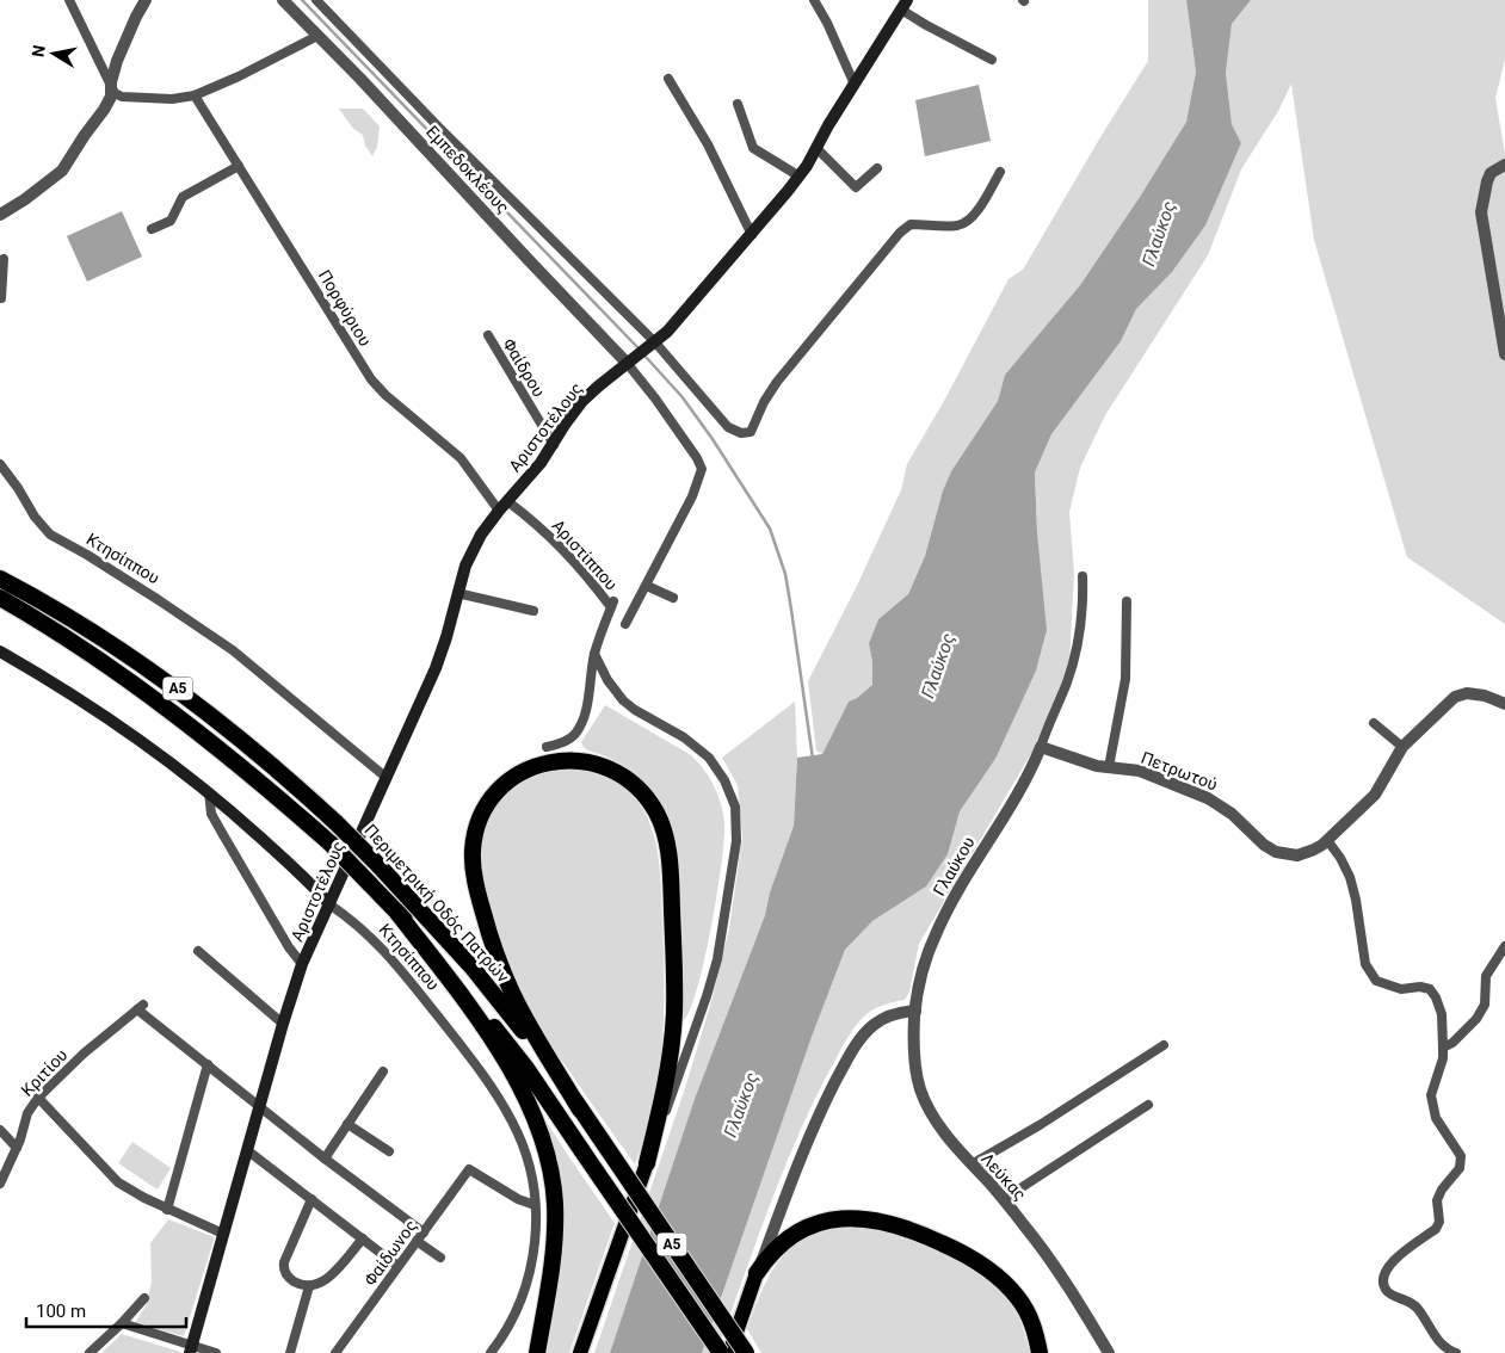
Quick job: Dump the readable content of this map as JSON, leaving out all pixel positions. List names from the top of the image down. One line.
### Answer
{"streets":{"highway":["Α5","Περιμετρική Οδός Πατρών"],"main road":["Αριστοτέλους","Κτησίππου"],"street":["Εμπεδοκλέους","Πορφύριου","Φαίδρου","Αριστίππου","Πετρωτού","Γλαύκου","Κριτίου","Λεύκας","Φαίδωνος"]},"crossings":[["Εμπεδοκλέους","Αριστοτέλους"],["Πορφύριου","Αριστοτέλους"],["Πορφύριου","Αριστίππου"],["Φαίδρου","Αριστοτέλους"],["Αριστοτέλους","Αριστίππου"],["Αριστοτέλους","Κτησίππου"],["Κτησίππου","Φαίδωνος"],["Πετρωτού","Γλαύκου"],["Γλαύκου","Λεύκας"]],"water":["Γλαύκος"],"scale_bar":"100 m","north":"left"}
